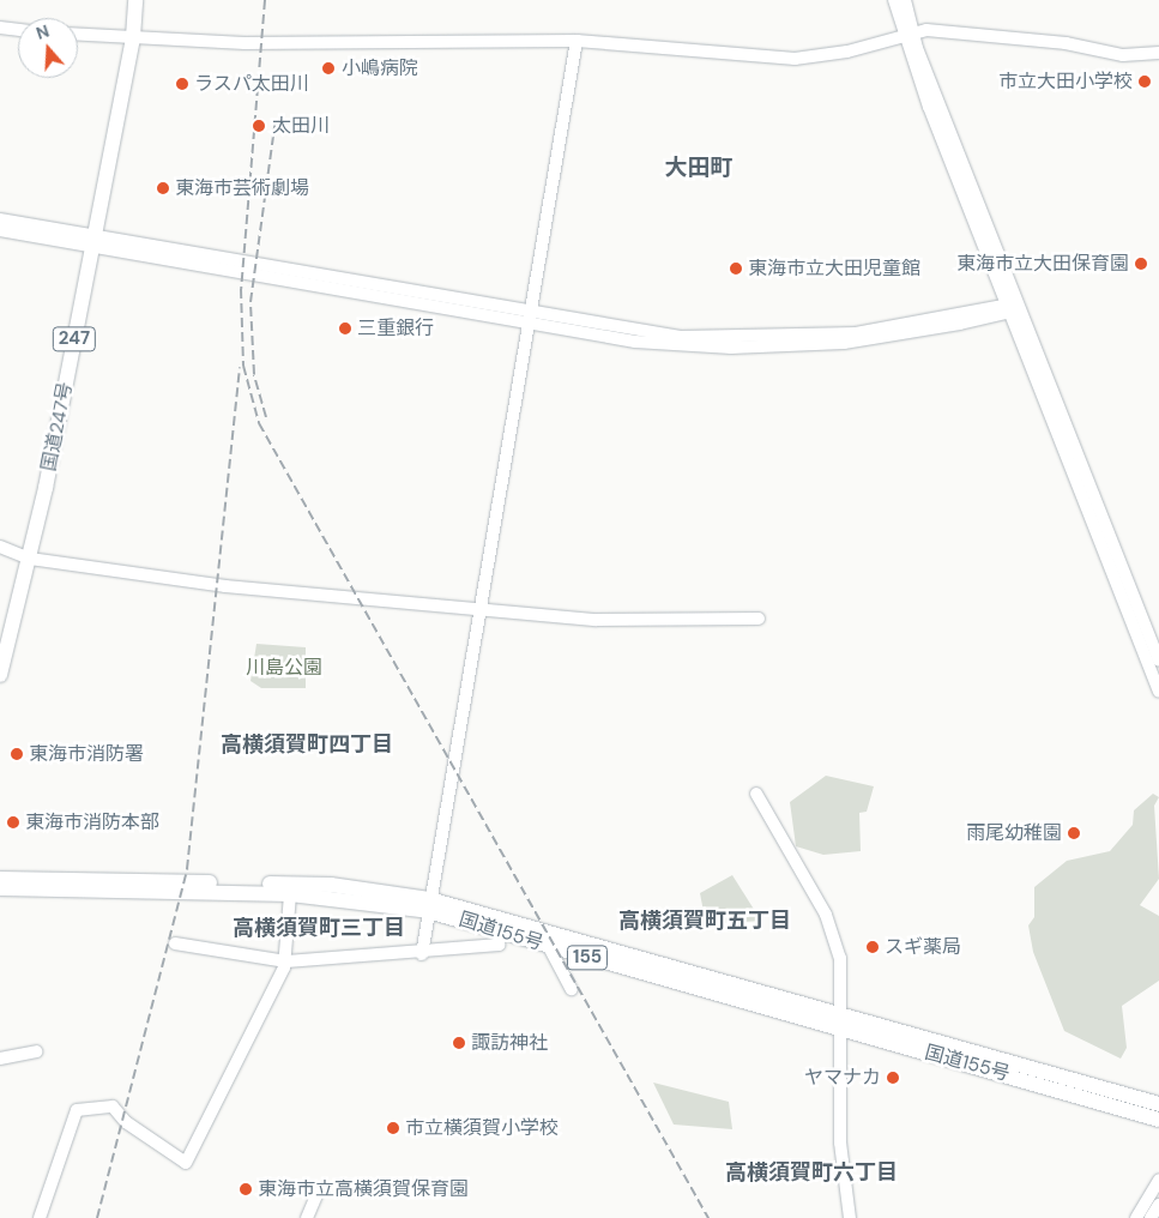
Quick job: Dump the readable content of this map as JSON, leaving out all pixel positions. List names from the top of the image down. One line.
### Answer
{"streets":{"highway":["247","国道247号","国道155号","155"]},"districts":["大田町","高横須賀町四丁目","高横須賀町五丁目","高横須賀町三丁目","高横須賀町六丁目"],"parks":["川島公園"],"places":["小嶋病院","市立大田小学校","ラスパ太田川","太田川","東海市芸術劇場","東海市立大田保育園","東海市立大田児童館","三重銀行","東海市消防署","東海市消防本部","雨尾幼稚園","スギ薬局","諏訪神社","ヤマナカ","市立横須賀小学校","東海市立高横須賀保育園"],"north":"top"}
